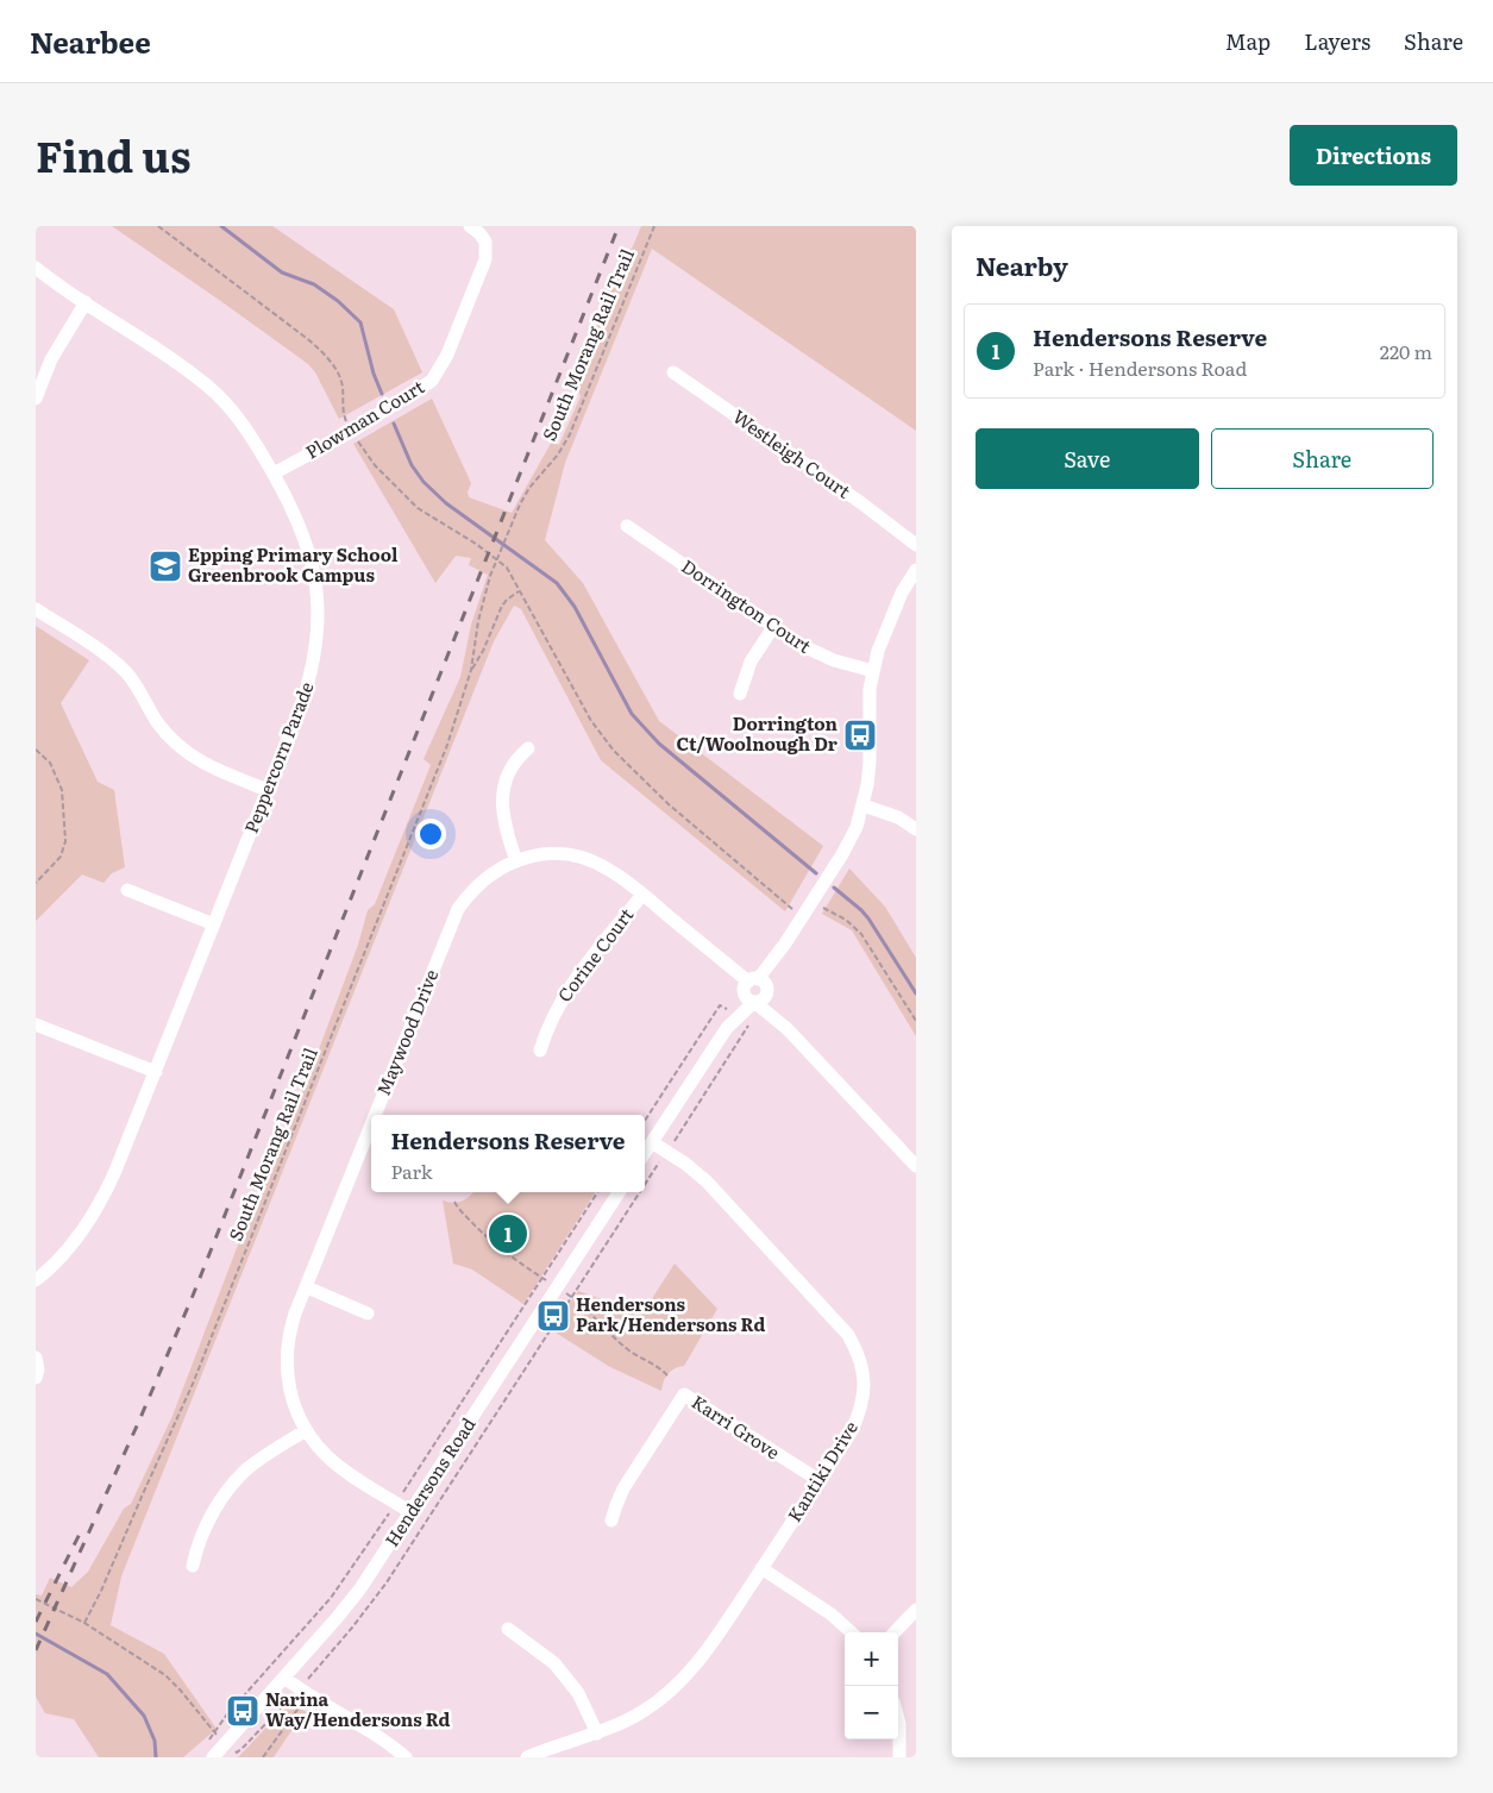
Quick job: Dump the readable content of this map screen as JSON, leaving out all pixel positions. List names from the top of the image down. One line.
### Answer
{"streets":{"street":["Plowman Court","Westleigh Court","Dorrington Court","Peppercorn Parade","Corine Court","Maywood Drive","Karri Grove","Kantiki Drive","Hendersons Road"],"path":["South Morang Rail Trail"]},"crossings":[["Plowman Court","Peppercorn Parade"],["Corine Court","Maywood Drive"],["Maywood Drive","Hendersons Road"],["Karri Grove","Kantiki Drive"]],"places":{"school or university":["Epping Primary School Greenbrook Campus"],"bus stop":["Dorrington Ct/Woolnough Dr","Hendersons Park/Hendersons Rd","Narina Way/Hendersons Rd"]},"page":{"header":"Nearbee","nav":["Map","Layers","Share"],"title":"Find us","buttons":["Directions",["Save","Share"]],"heading":"Nearby","list":[{"mark":"1","name":"Hendersons Reserve","note":"Park · Hendersons Road","value":"220 m"}],"popup":["Hendersons Reserve","Park"],"pins":"1","map_buttons":["+","−"]}}
